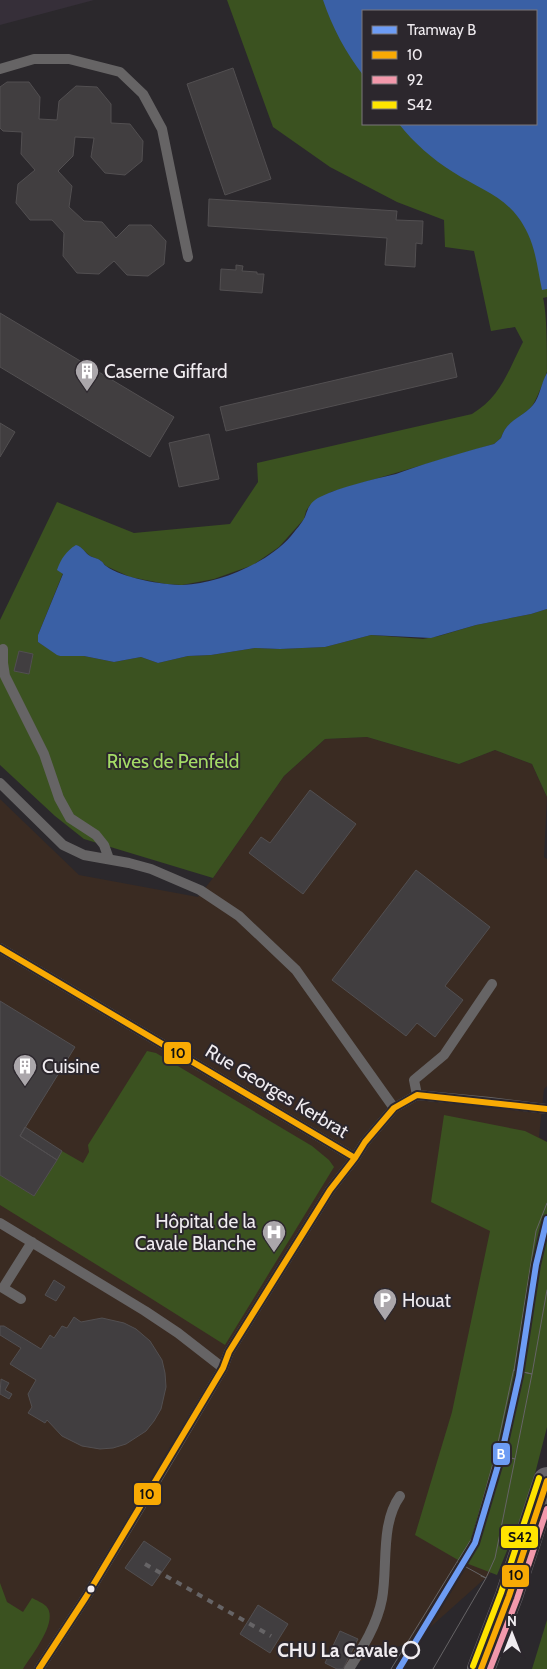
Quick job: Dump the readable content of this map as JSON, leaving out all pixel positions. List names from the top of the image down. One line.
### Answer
{"streets":{"lane":["Rue Georges Kerbrat"]},"parks":["Rives de Penfeld"],"places":{"building":["Caserne Giffard","Cuisine"],"hospital":["Hôpital de la Cavale Blanche"],"parking":["Houat"],"other":["CHU La Cavale"]},"lines":["transit line 10","tram line B","transit line S42","transit line 92"],"legend":["Tramway B","10","92","S42"],"north":"top"}
